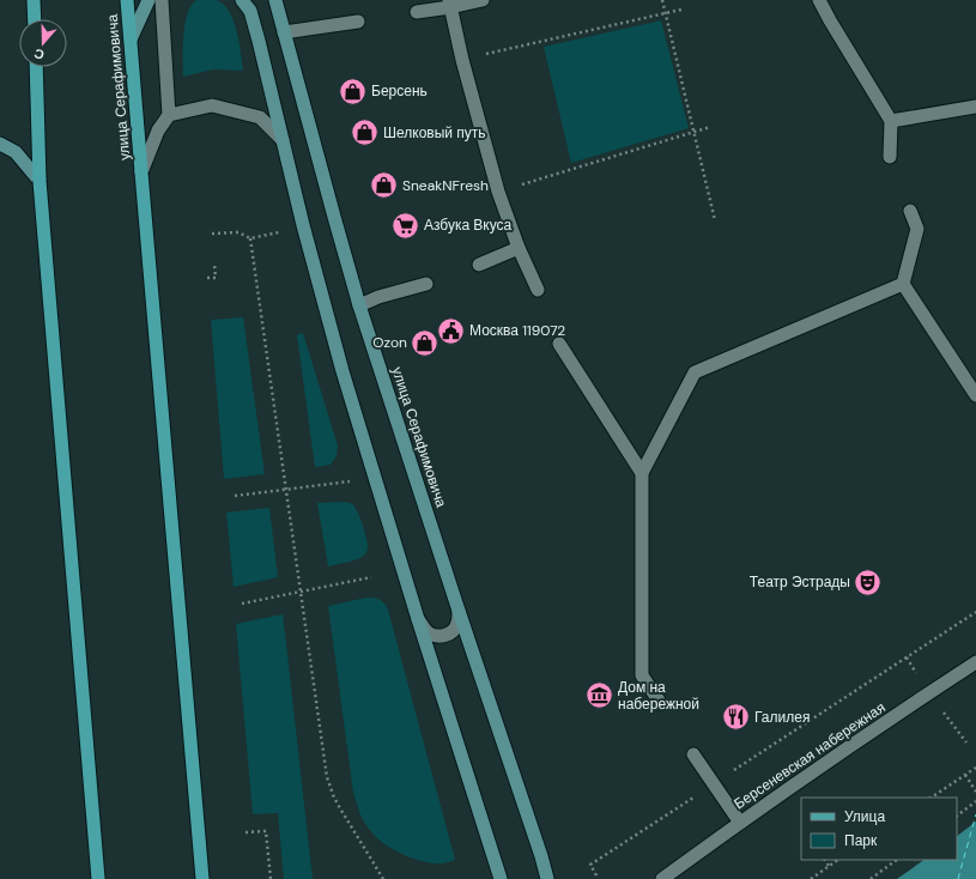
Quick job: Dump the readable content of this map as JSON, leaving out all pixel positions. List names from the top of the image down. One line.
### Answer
{"streets":{"main road":["улица Серафимовича"],"street":["Берсеневская набережная"]},"places":{"shop":["Берсень","Шелковый путь","SneakNFresh","Ozon"],"supermarket":["Азбука Вкуса"],"public building":["Москва 119072"],"theatre":["Театр Эстрады"],"museum":["Дом на набережной"],"restaurant":["Галилея"]},"legend":["Улица","Парк"],"north":"bottom"}
